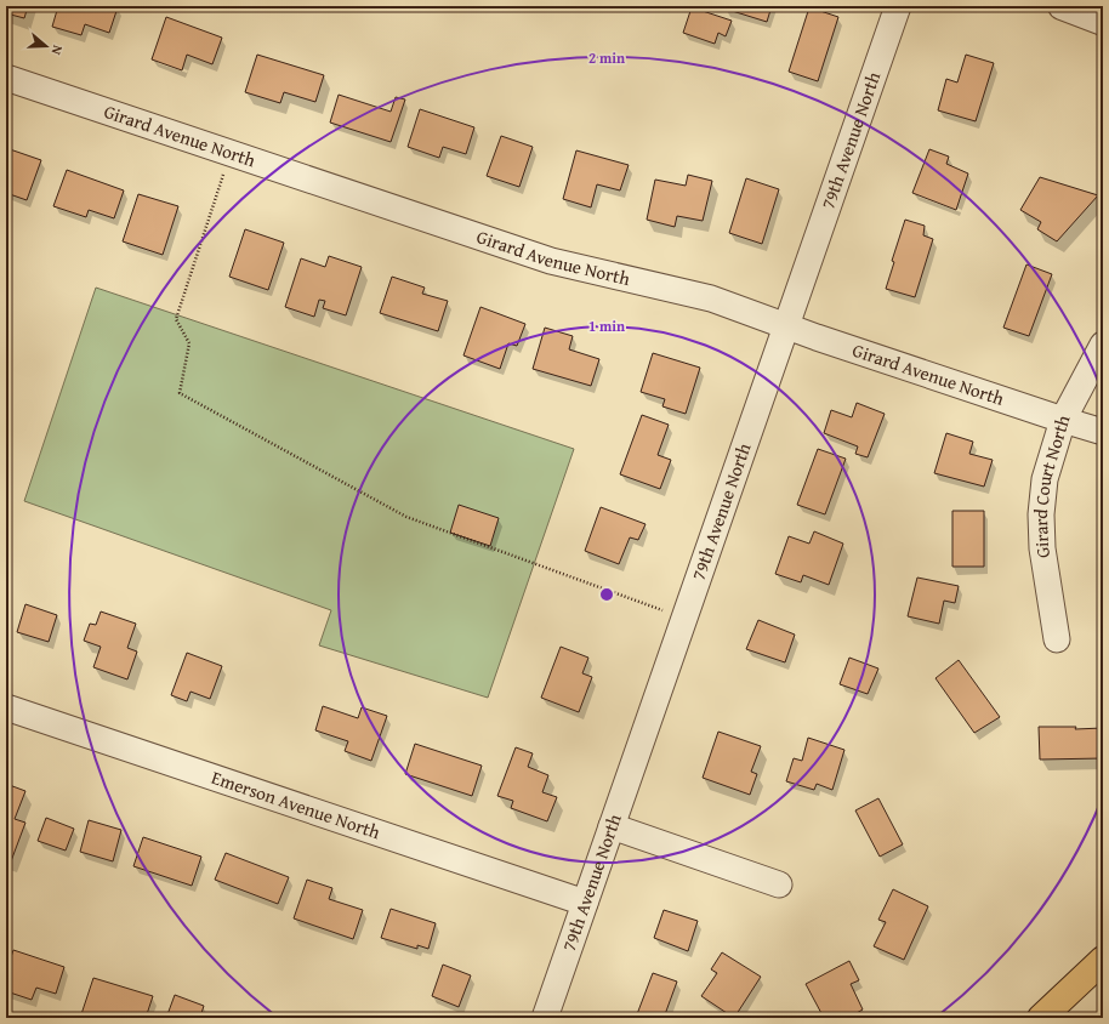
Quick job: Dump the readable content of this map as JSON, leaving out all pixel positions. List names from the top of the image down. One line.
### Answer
{"streets":{"street":["Girard Avenue North","79th Avenue North","Girard Court North","Emerson Avenue North"]},"crossings":[["Girard Avenue North","79th Avenue North"],["Girard Avenue North","Girard Court North"],["79th Avenue North","Emerson Avenue North"]],"north":"right","rings":["2 min","1 min"]}
